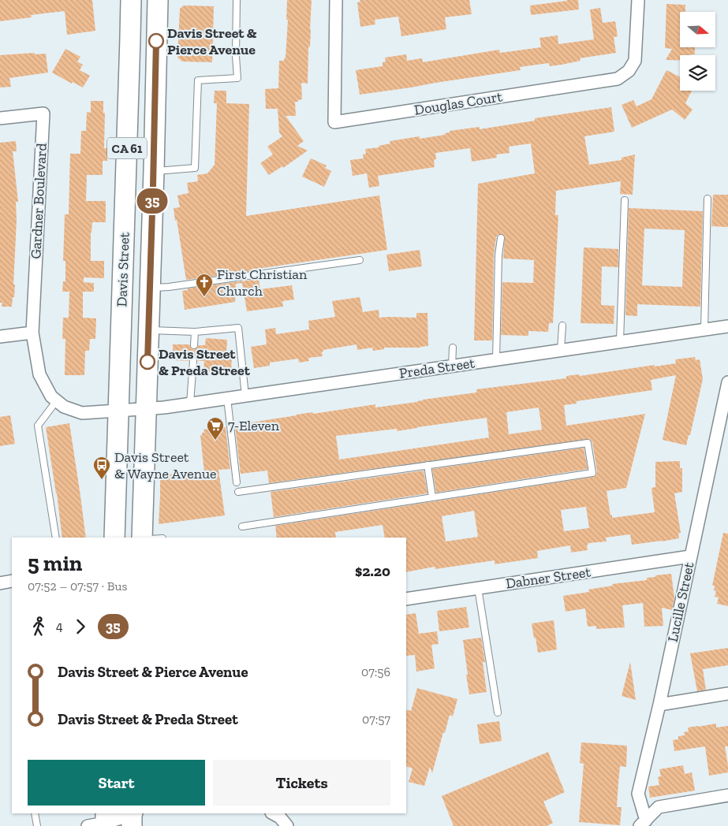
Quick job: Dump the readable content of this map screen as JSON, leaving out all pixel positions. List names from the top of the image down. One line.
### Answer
{"streets":{"main road":["CA 61","Davis Street"],"street":["Douglas Court","Gardner Boulevard","Preda Street","Dabner Street","Lucille Street"]},"crossings":[["Davis Street","Preda Street"],["Dabner Street","Lucille Street"]],"places":{"other":["Davis Street & Pierce Avenue","Davis Street & Preda Street"],"church":["First Christian Church"],"supermarket":["7-Eleven"],"bus stop":["Davis Street & Wayne Avenue"]},"lines":["bus line 35"],"north":"right","page":{"on_map":"35","heading":["5 min","07:52 – 07:57 · Bus","$2.20"],"legs":["4","35"],"list":[{"name":"Davis Street & Pierce Avenue","value":"07:56"},{"name":"Davis Street & Preda Street","value":"07:57"}],"buttons":["Start","Tickets"]}}
